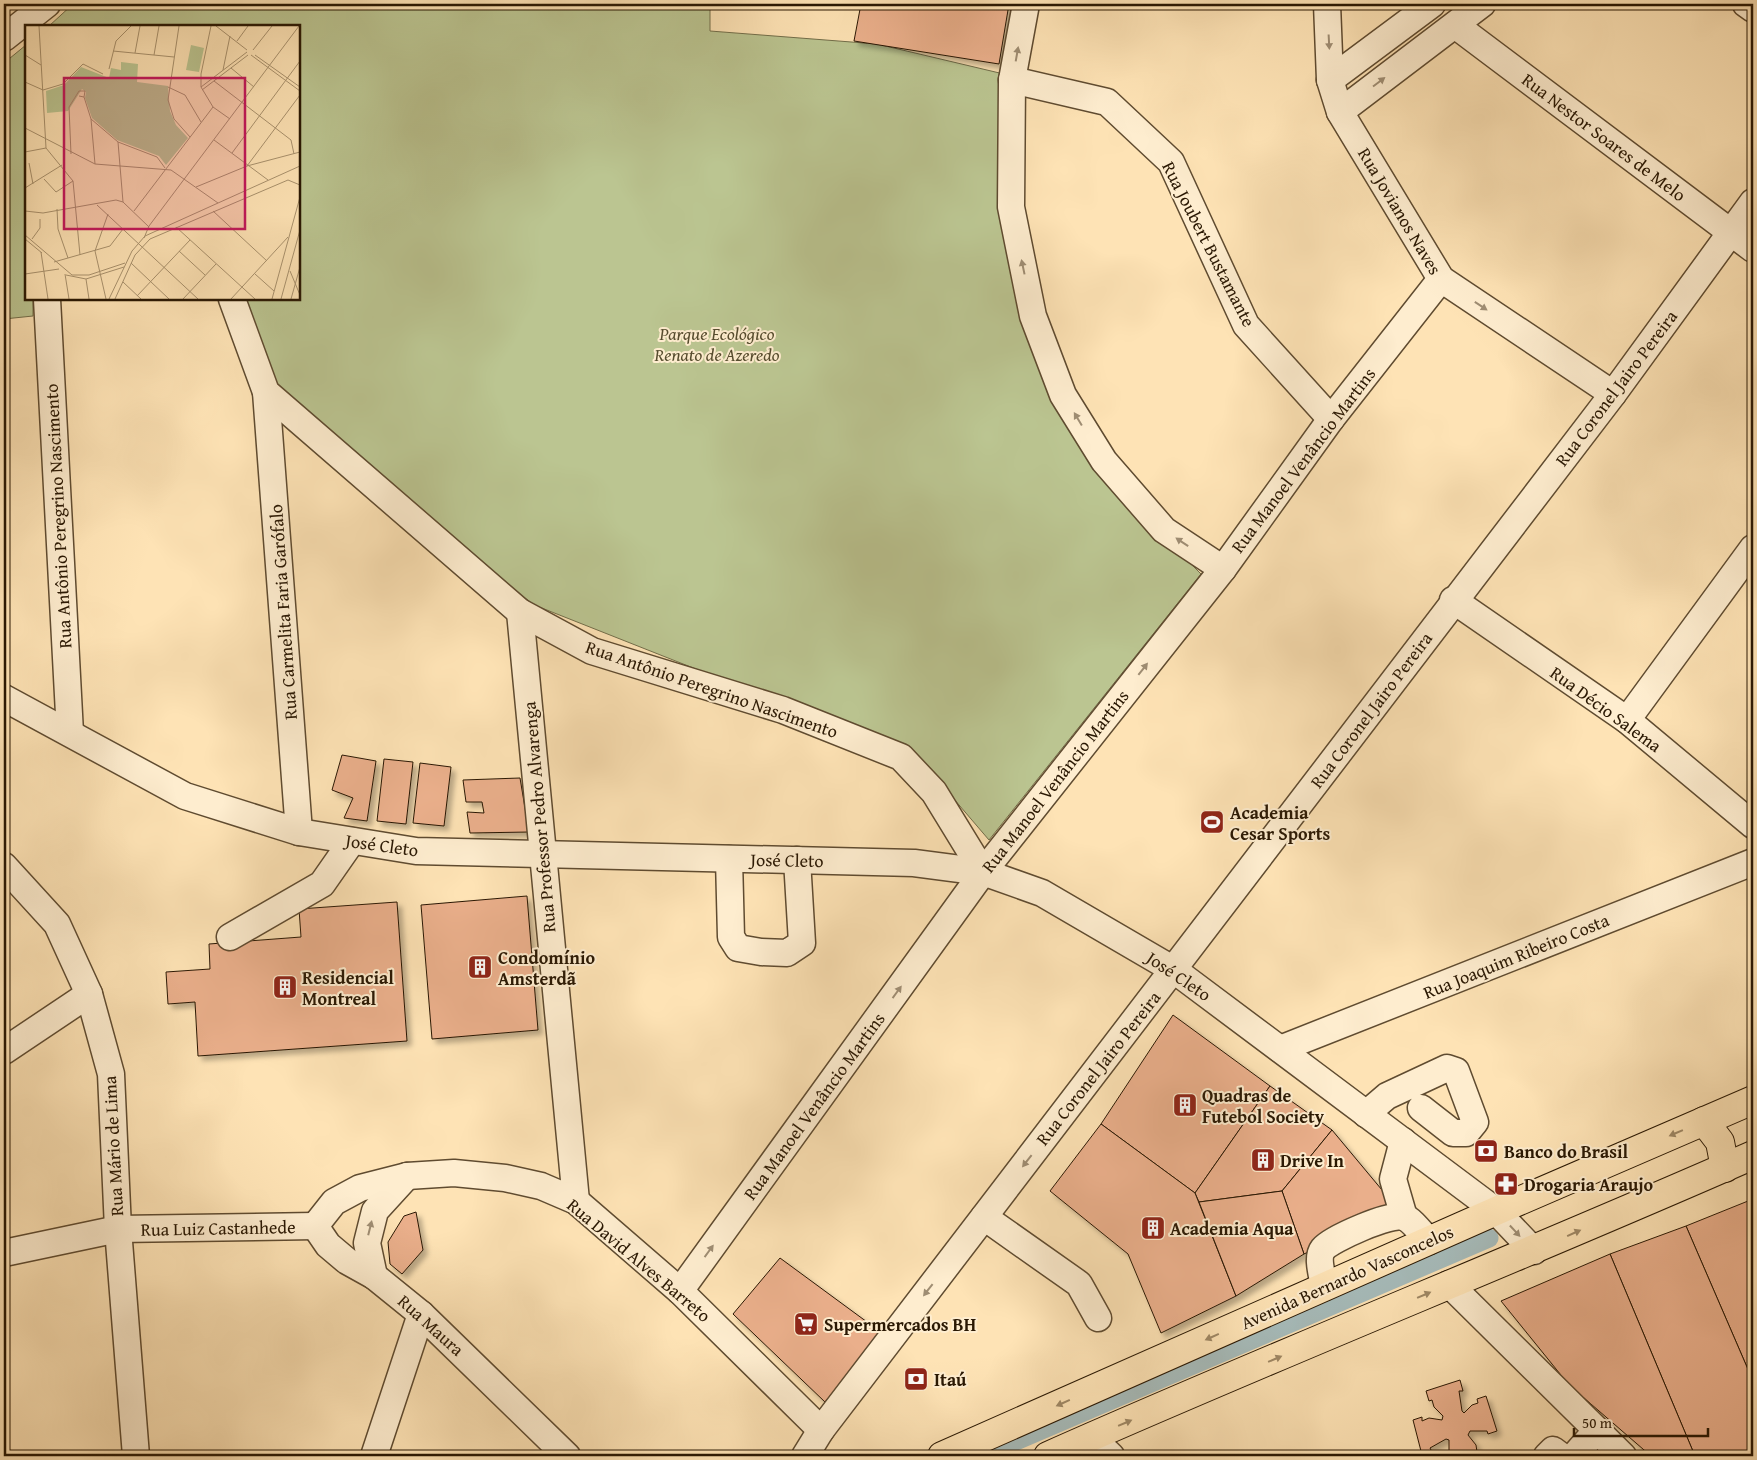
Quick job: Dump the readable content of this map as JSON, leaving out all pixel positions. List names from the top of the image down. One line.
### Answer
{"streets":{"main road":["Avenida Bernardo Vasconcelos"],"street":["Rua Nestor Soares de Melo","Rua Jovianos Naves","Rua Joubert Bustamante","Rua Coronel Jairo Pereira","Rua Manoel Venâncio Martins","Rua Antônio Peregrino Nascimento","Rua Carmelita Faria Garófalo","Rua Décio Salema","Rua Professor Pedro Alvarenga","José Cleto","Rua Joaquim Ribeiro Costa","Rua Mário de Lima","Rua Luiz Castanhede","Rua David Alves Barreto","Rua Maura"]},"crossings":[["Rua Nestor Soares de Melo","Rua Coronel Jairo Pereira"],["Rua Jovianos Naves","Rua Coronel Jairo Pereira"],["Rua Jovianos Naves","Rua Manoel Venâncio Martins"],["Rua Joubert Bustamante","Rua Manoel Venâncio Martins"],["Rua Coronel Jairo Pereira","Rua Décio Salema"],["Rua Coronel Jairo Pereira","José Cleto"],["Rua Coronel Jairo Pereira","Rua David Alves Barreto"],["Rua Manoel Venâncio Martins","Rua Antônio Peregrino Nascimento"],["Rua Manoel Venâncio Martins","José Cleto"],["Rua Manoel Venâncio Martins","Rua David Alves Barreto"],["Rua Antônio Peregrino Nascimento","Rua Carmelita Faria Garófalo"],["Rua Antônio Peregrino Nascimento","Rua Professor Pedro Alvarenga"],["Rua Antônio Peregrino Nascimento","José Cleto"],["Rua Carmelita Faria Garófalo","José Cleto"],["Rua Professor Pedro Alvarenga","José Cleto"],["Rua Professor Pedro Alvarenga","Rua David Alves Barreto"],["José Cleto","Rua Joaquim Ribeiro Costa"],["José Cleto","Avenida Bernardo Vasconcelos"],["Rua Mário de Lima","Rua Luiz Castanhede"],["Rua Luiz Castanhede","Rua David Alves Barreto"],["Rua Luiz Castanhede","Rua Maura"]],"one_way":["Rua Jovianos Naves","Rua Coronel Jairo Pereira","Rua Manoel Venâncio Martins"],"parks":["Parque Ecológico Renato de Azeredo"],"places":{"sports":["Academia Cesar Sports"],"building":["Condomínio Amsterdã","Residencial Montreal","Quadras de Futebol Society","Drive In","Academia Aqua"],"bank":["Banco do Brasil","Itaú"],"pharmacy":["Drogaria Araujo"],"supermarket":["Supermercados BH"]},"scale_bar":"50 m"}
